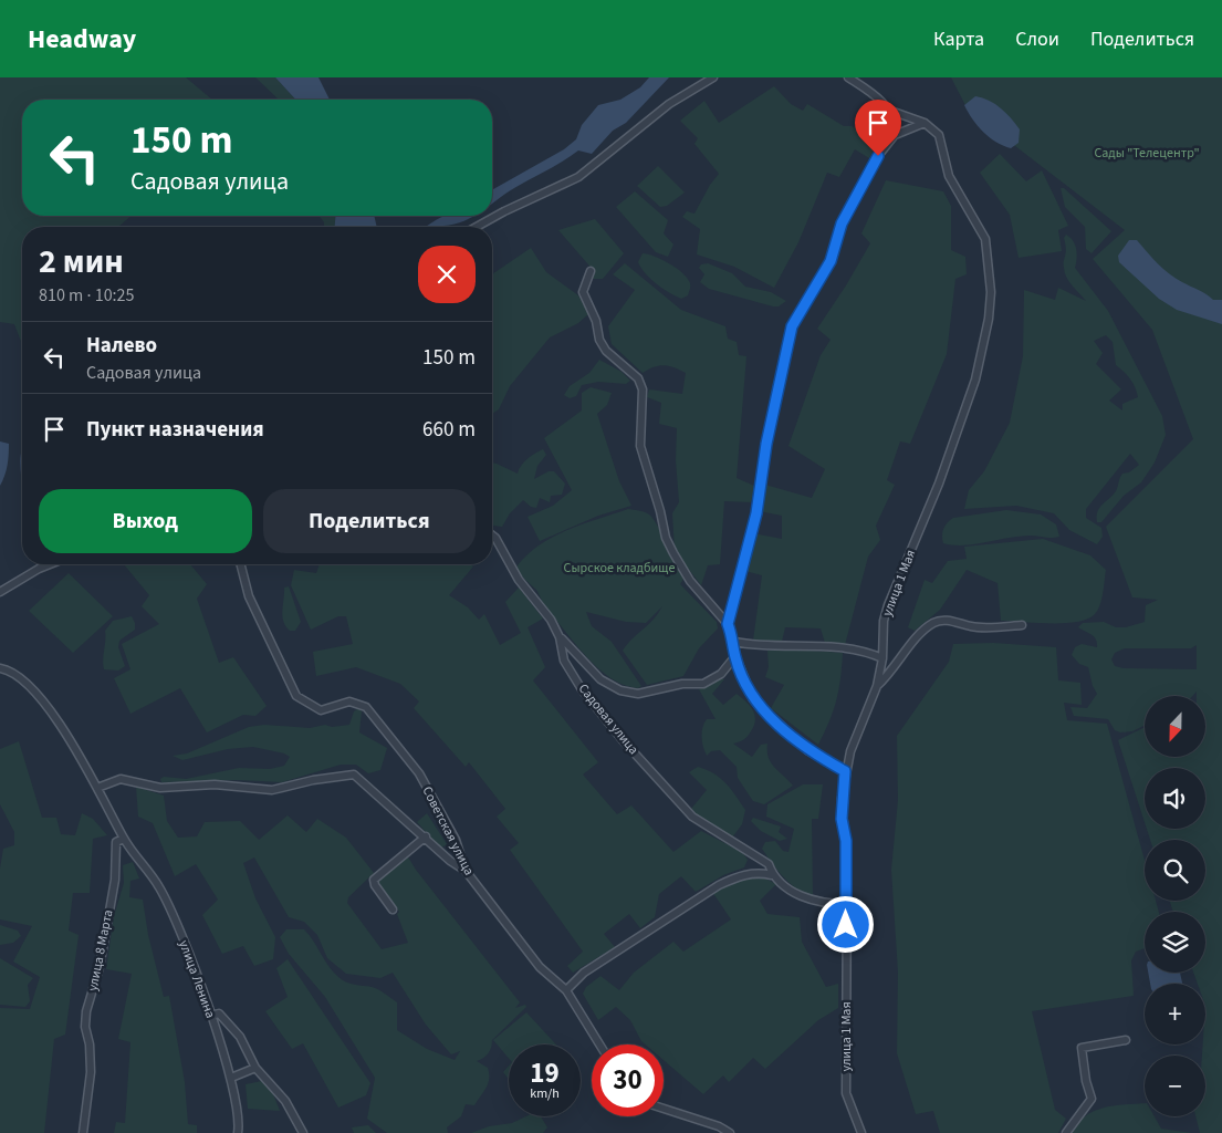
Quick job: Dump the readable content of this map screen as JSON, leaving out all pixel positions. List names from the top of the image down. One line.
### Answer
{"streets":{"street":["улица 1 Мая","Садовая улица","Советская улица","улица 8 Марта","улица Ленина"]},"crossings":[["улица 1 Мая","Садовая улица"],["улица 8 Марта","улица Ленина"]],"parks":["Сады \"Телецентр\"","Сырское кладбище"],"north":"bottom","page":{"header":"Headway","nav":["Карта","Слои","Поделиться"],"turn":["150 m","Садовая улица"],"heading":["2 мин","810 m · 10:25"],"list":[{"name":"Налево","note":"Садовая улица","value":"150 m"},{"name":"Пункт назначения","value":"660 m"}],"buttons":["Выход","Поделиться"],"map_buttons":["+","−"],"speed":"19 km/h","limit":"30"}}
